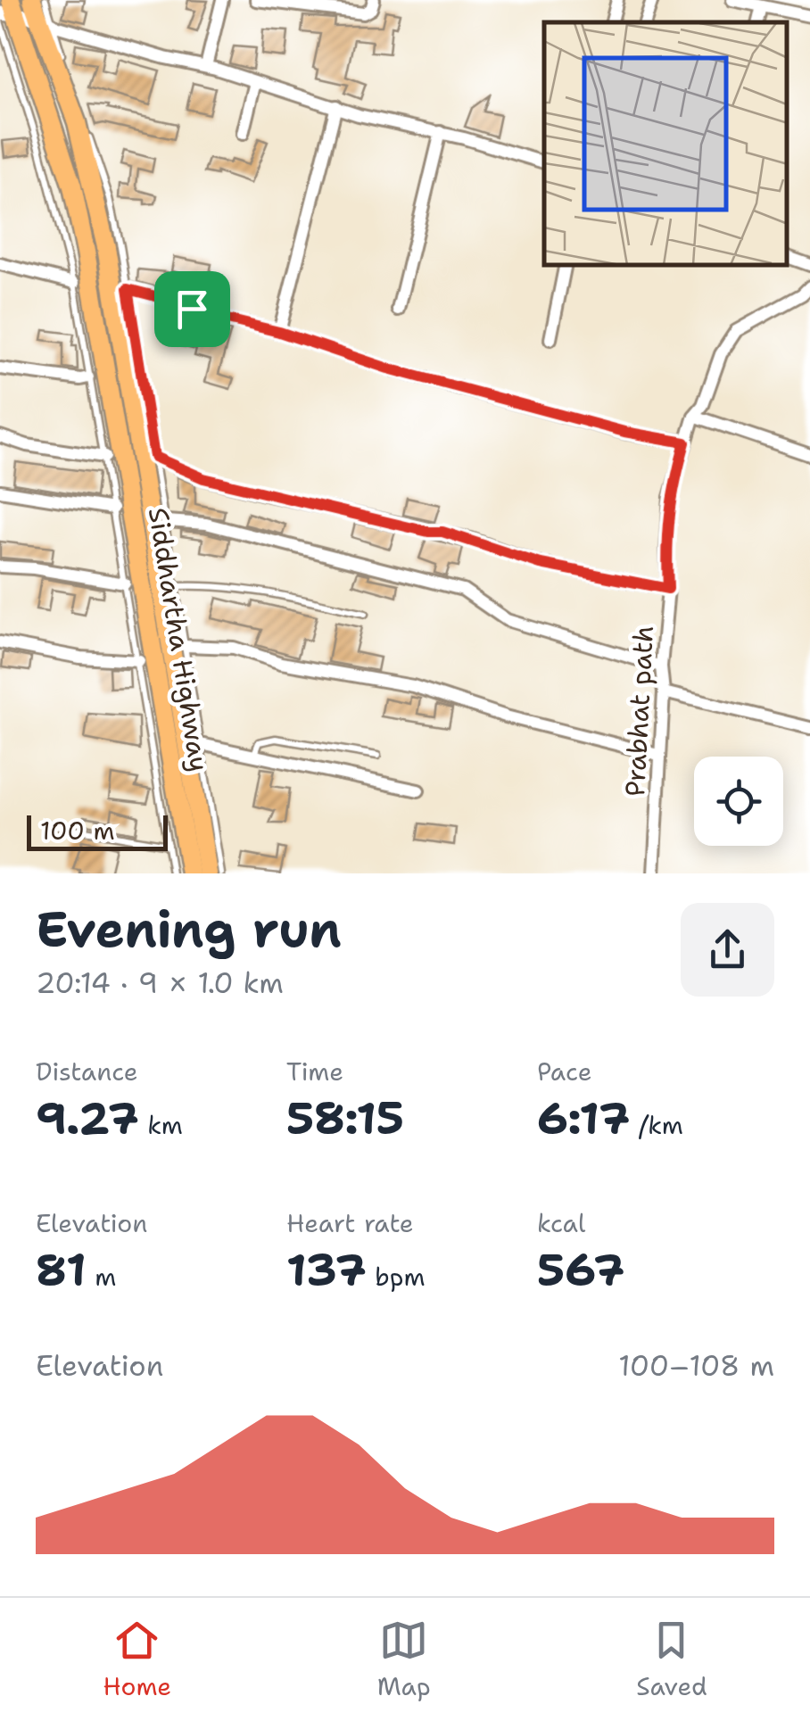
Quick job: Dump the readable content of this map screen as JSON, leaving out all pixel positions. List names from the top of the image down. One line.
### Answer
{"streets":{"highway":["Siddhartha Highway"],"street":["Prabhat path"]},"scale_bar":"100 m","page":{"scale":"100 m","heading":["Evening run","20:14 · 9 × 1.0 km"],"stats":[["Distance","9.27 km"],["Time","58:15"],["Pace","6:17 /km"],["Elevation","81 m"],["Heart rate","137 bpm"],["kcal","567"]],"chart":["Elevation","100–108 m"],"tabs":["Home","Map","Saved"]}}
